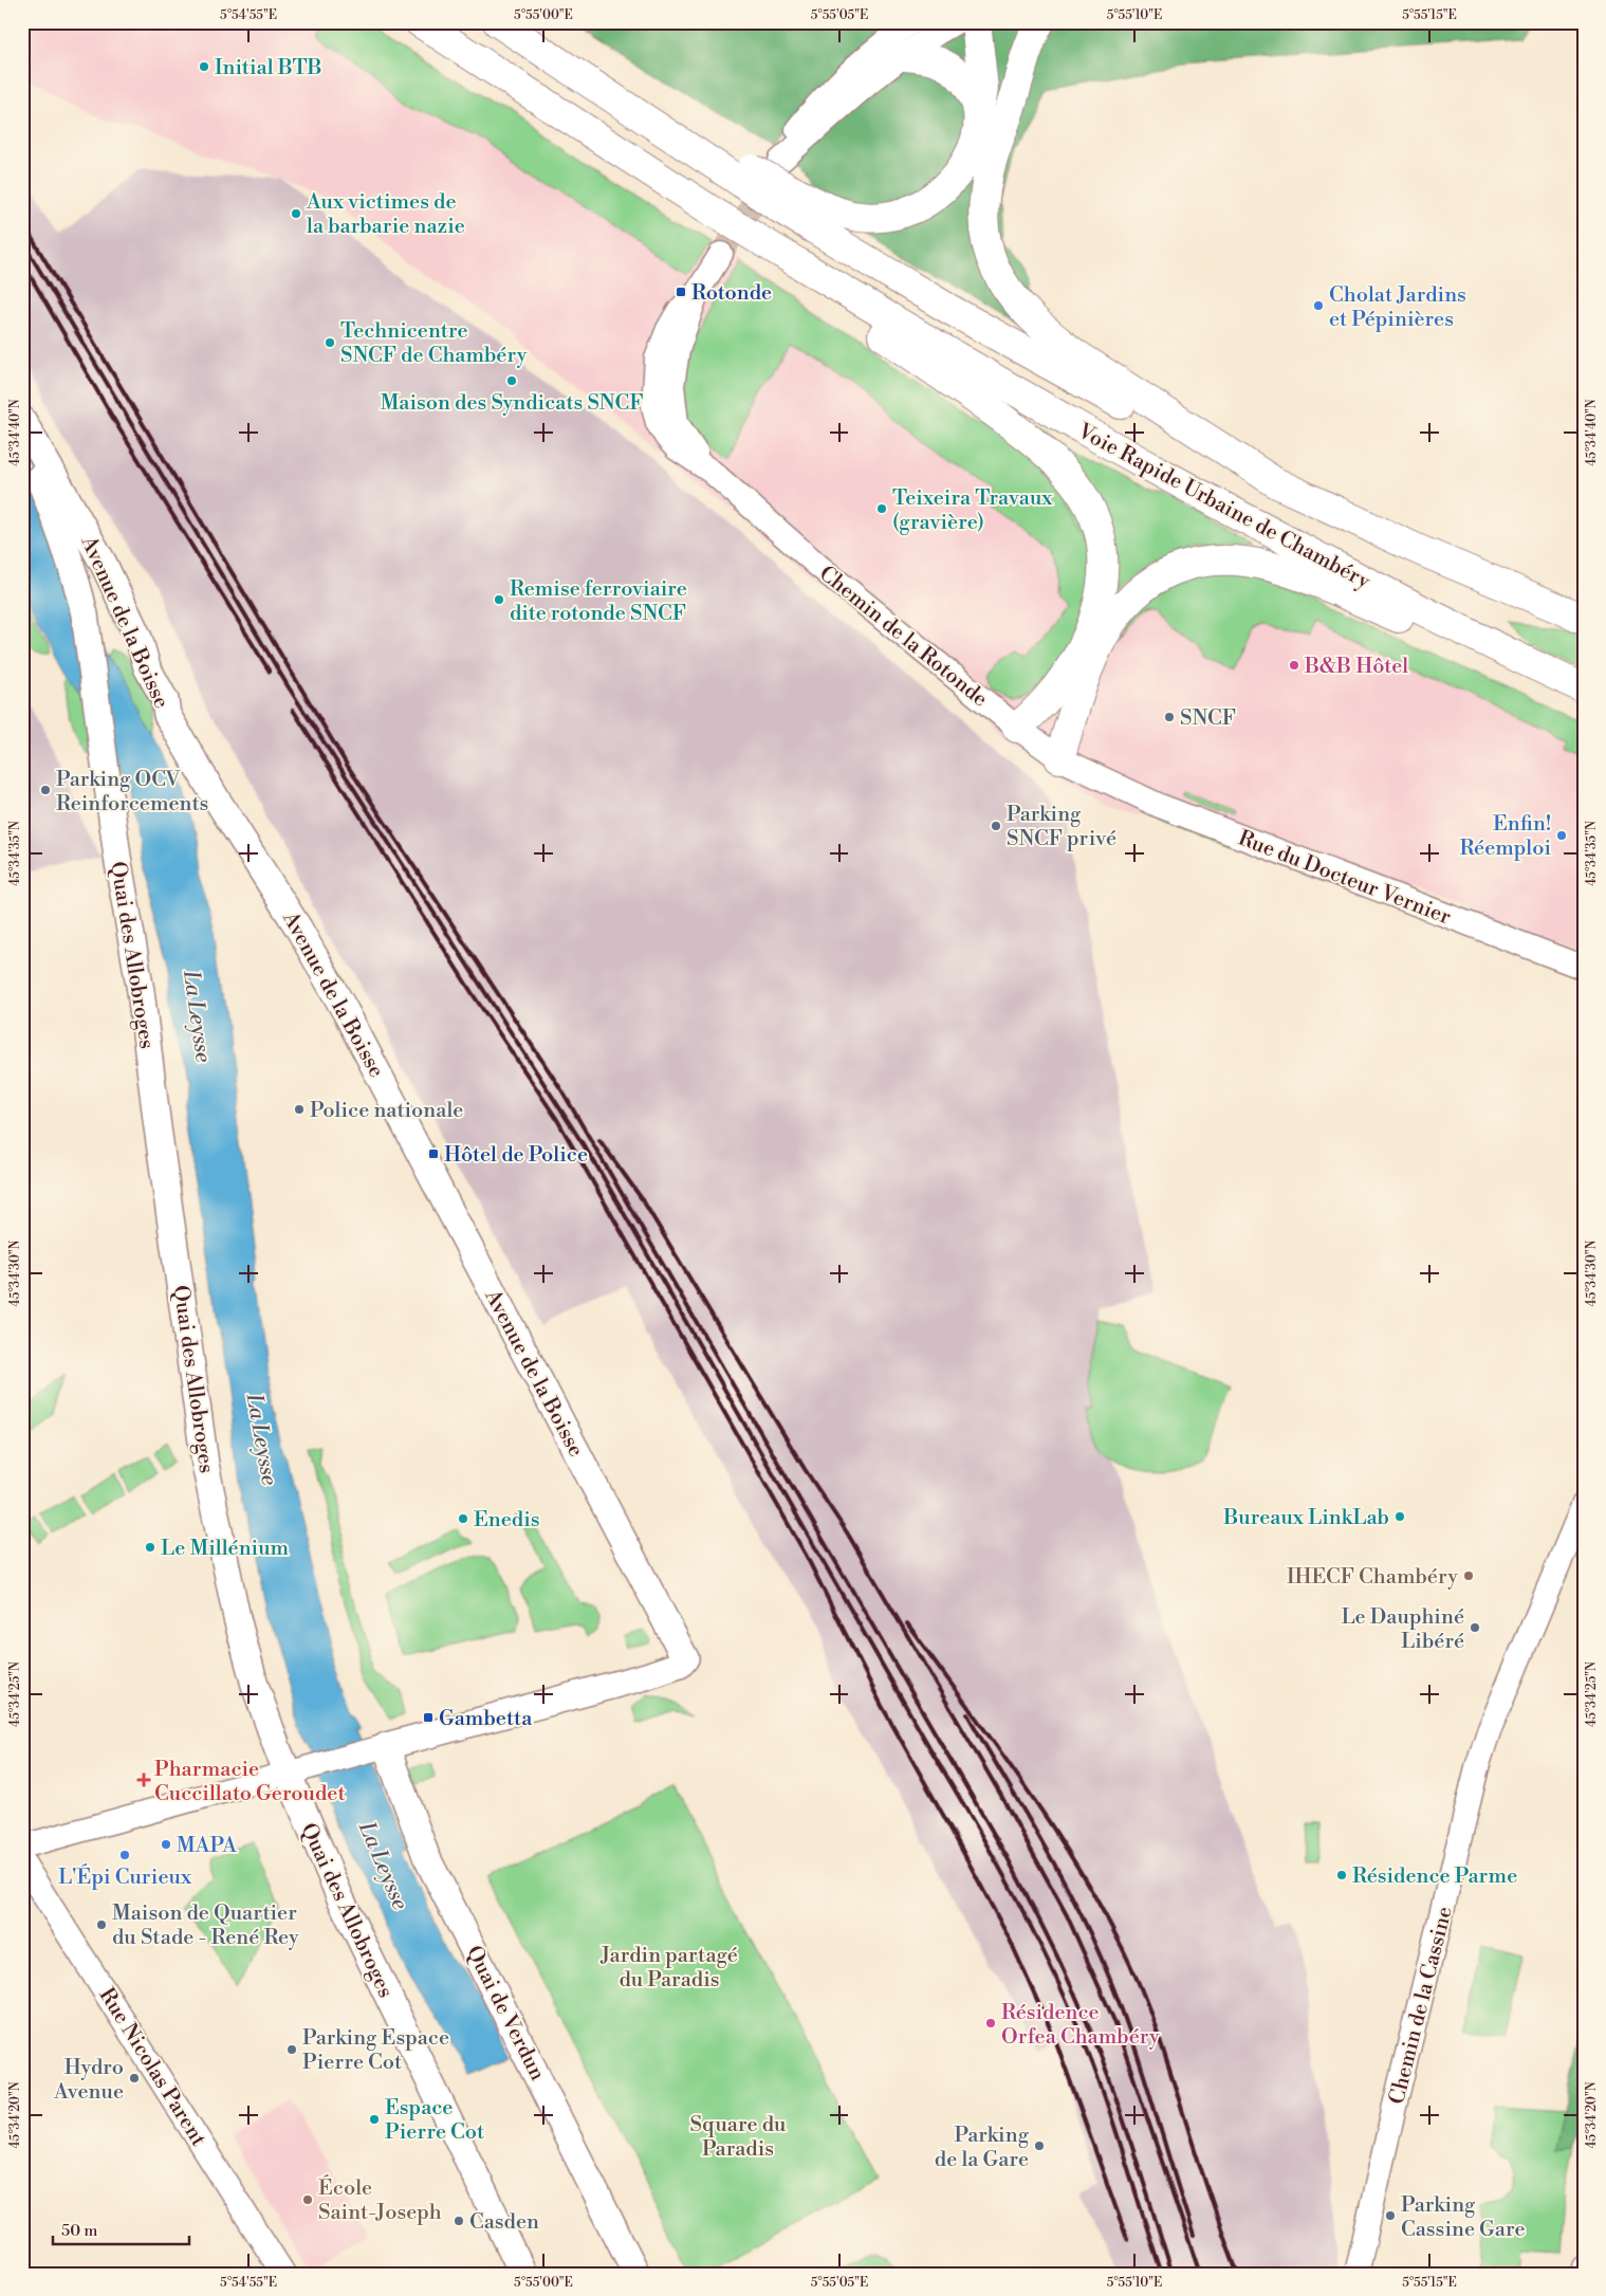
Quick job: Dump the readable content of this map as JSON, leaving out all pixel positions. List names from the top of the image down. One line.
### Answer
{"streets":{"highway":["Voie Rapide Urbaine de Chambéry"],"main road":["Avenue de la Boisse","Chemin de la Rotonde","Rue du Docteur Vernier","Quai des Allobroges","Chemin de la Cassine","Quai de Verdun","Rue Nicolas Parent"]},"crossings":[["Avenue de la Boisse","Quai de Verdun"],["Chemin de la Rotonde","Rue du Docteur Vernier"]],"water":["La Leysse"],"parks":["Jardin partagé du Paradis","Square du Paradis"],"places":{"other":["Initial BTB","Aux victimes de la barbarie nazie","Cholat Jardins et Pépinières","Technicentre SNCF de Chambéry","Maison des Syndicats SNCF","Teixeira Travaux (gravière)","Remise ferroviaire dite rotonde SNCF","B&B Hôtel","SNCF","Parking OCV Reinforcements","Parking SNCF privé","Enfin! Réemploi","Police nationale","Bureaux LinkLab","Enedis","Le Millénium","IHECF Chambéry","Le Dauphiné Libéré","MAPA","L'Épi Curieux","Résidence Parme","Maison de Quartier du Stade - René Rey","Résidence Orfea Chambéry","Parking Espace Pierre Cot","Hydro Avenue","Espace Pierre Cot","Parking de la Gare","École Saint-Joseph","Parking Cassine Gare","Casden"],"transit":["Rotonde","Hôtel de Police","Gambetta"],"health":["Pharmacie Cuccillato Geroudet"]},"scale_bar":"50 m","coordinates":["5°54'55\"E","5°55'00\"E","5°55'05\"E","5°55'10\"E","5°55'15\"E","45°34'40\"N","45°34'35\"N","45°34'30\"N","45°34'25\"N","45°34'20\"N"]}
